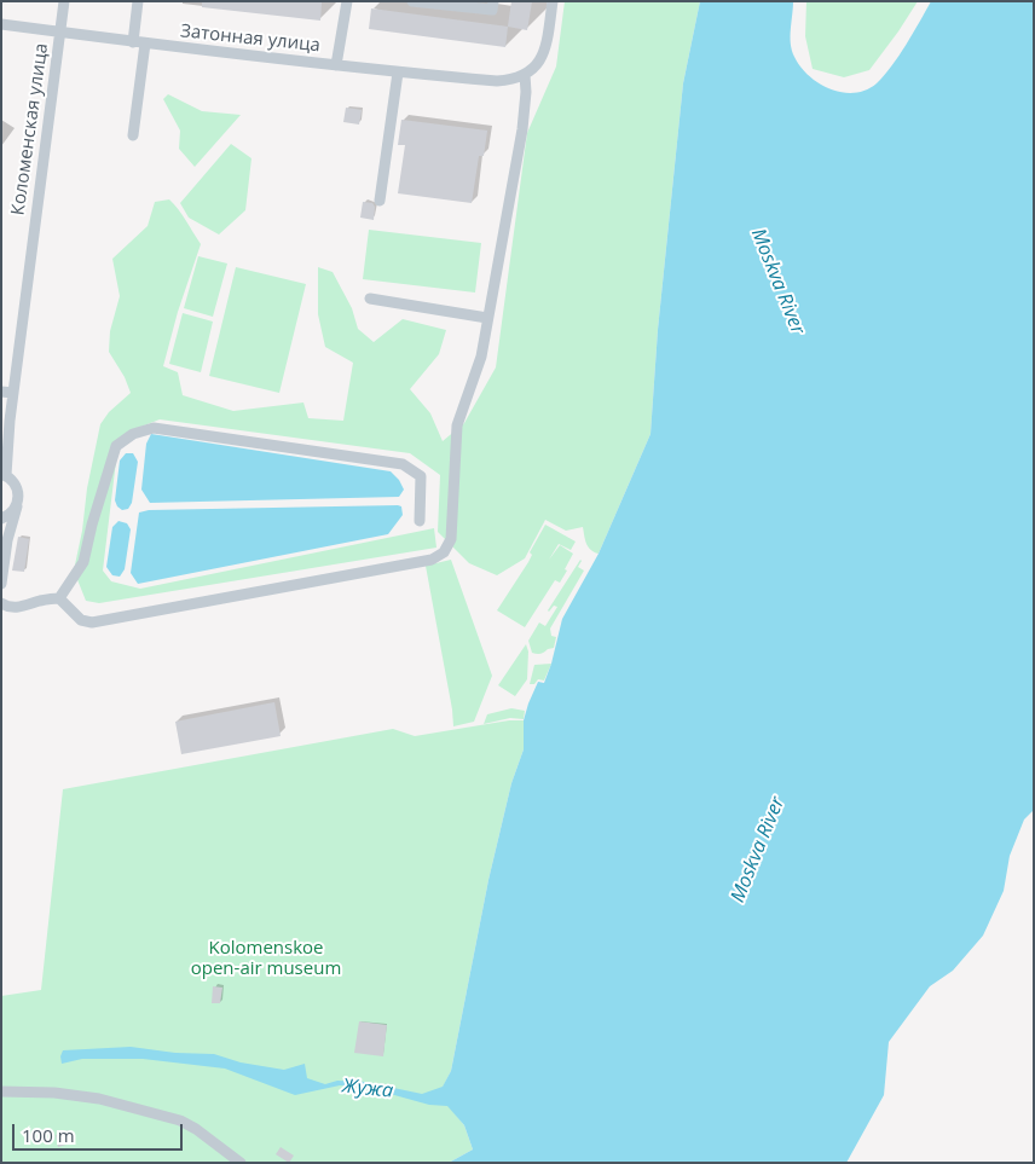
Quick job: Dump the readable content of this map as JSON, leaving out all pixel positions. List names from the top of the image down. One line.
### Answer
{"streets":{"street":["Затонная улица","Коломенская улица"]},"crossings":[["Затонная улица","Коломенская улица"]],"water":["Moskva River","Жужа"],"parks":["Kolomenskoe open-air museum"],"scale_bar":"100 m"}
